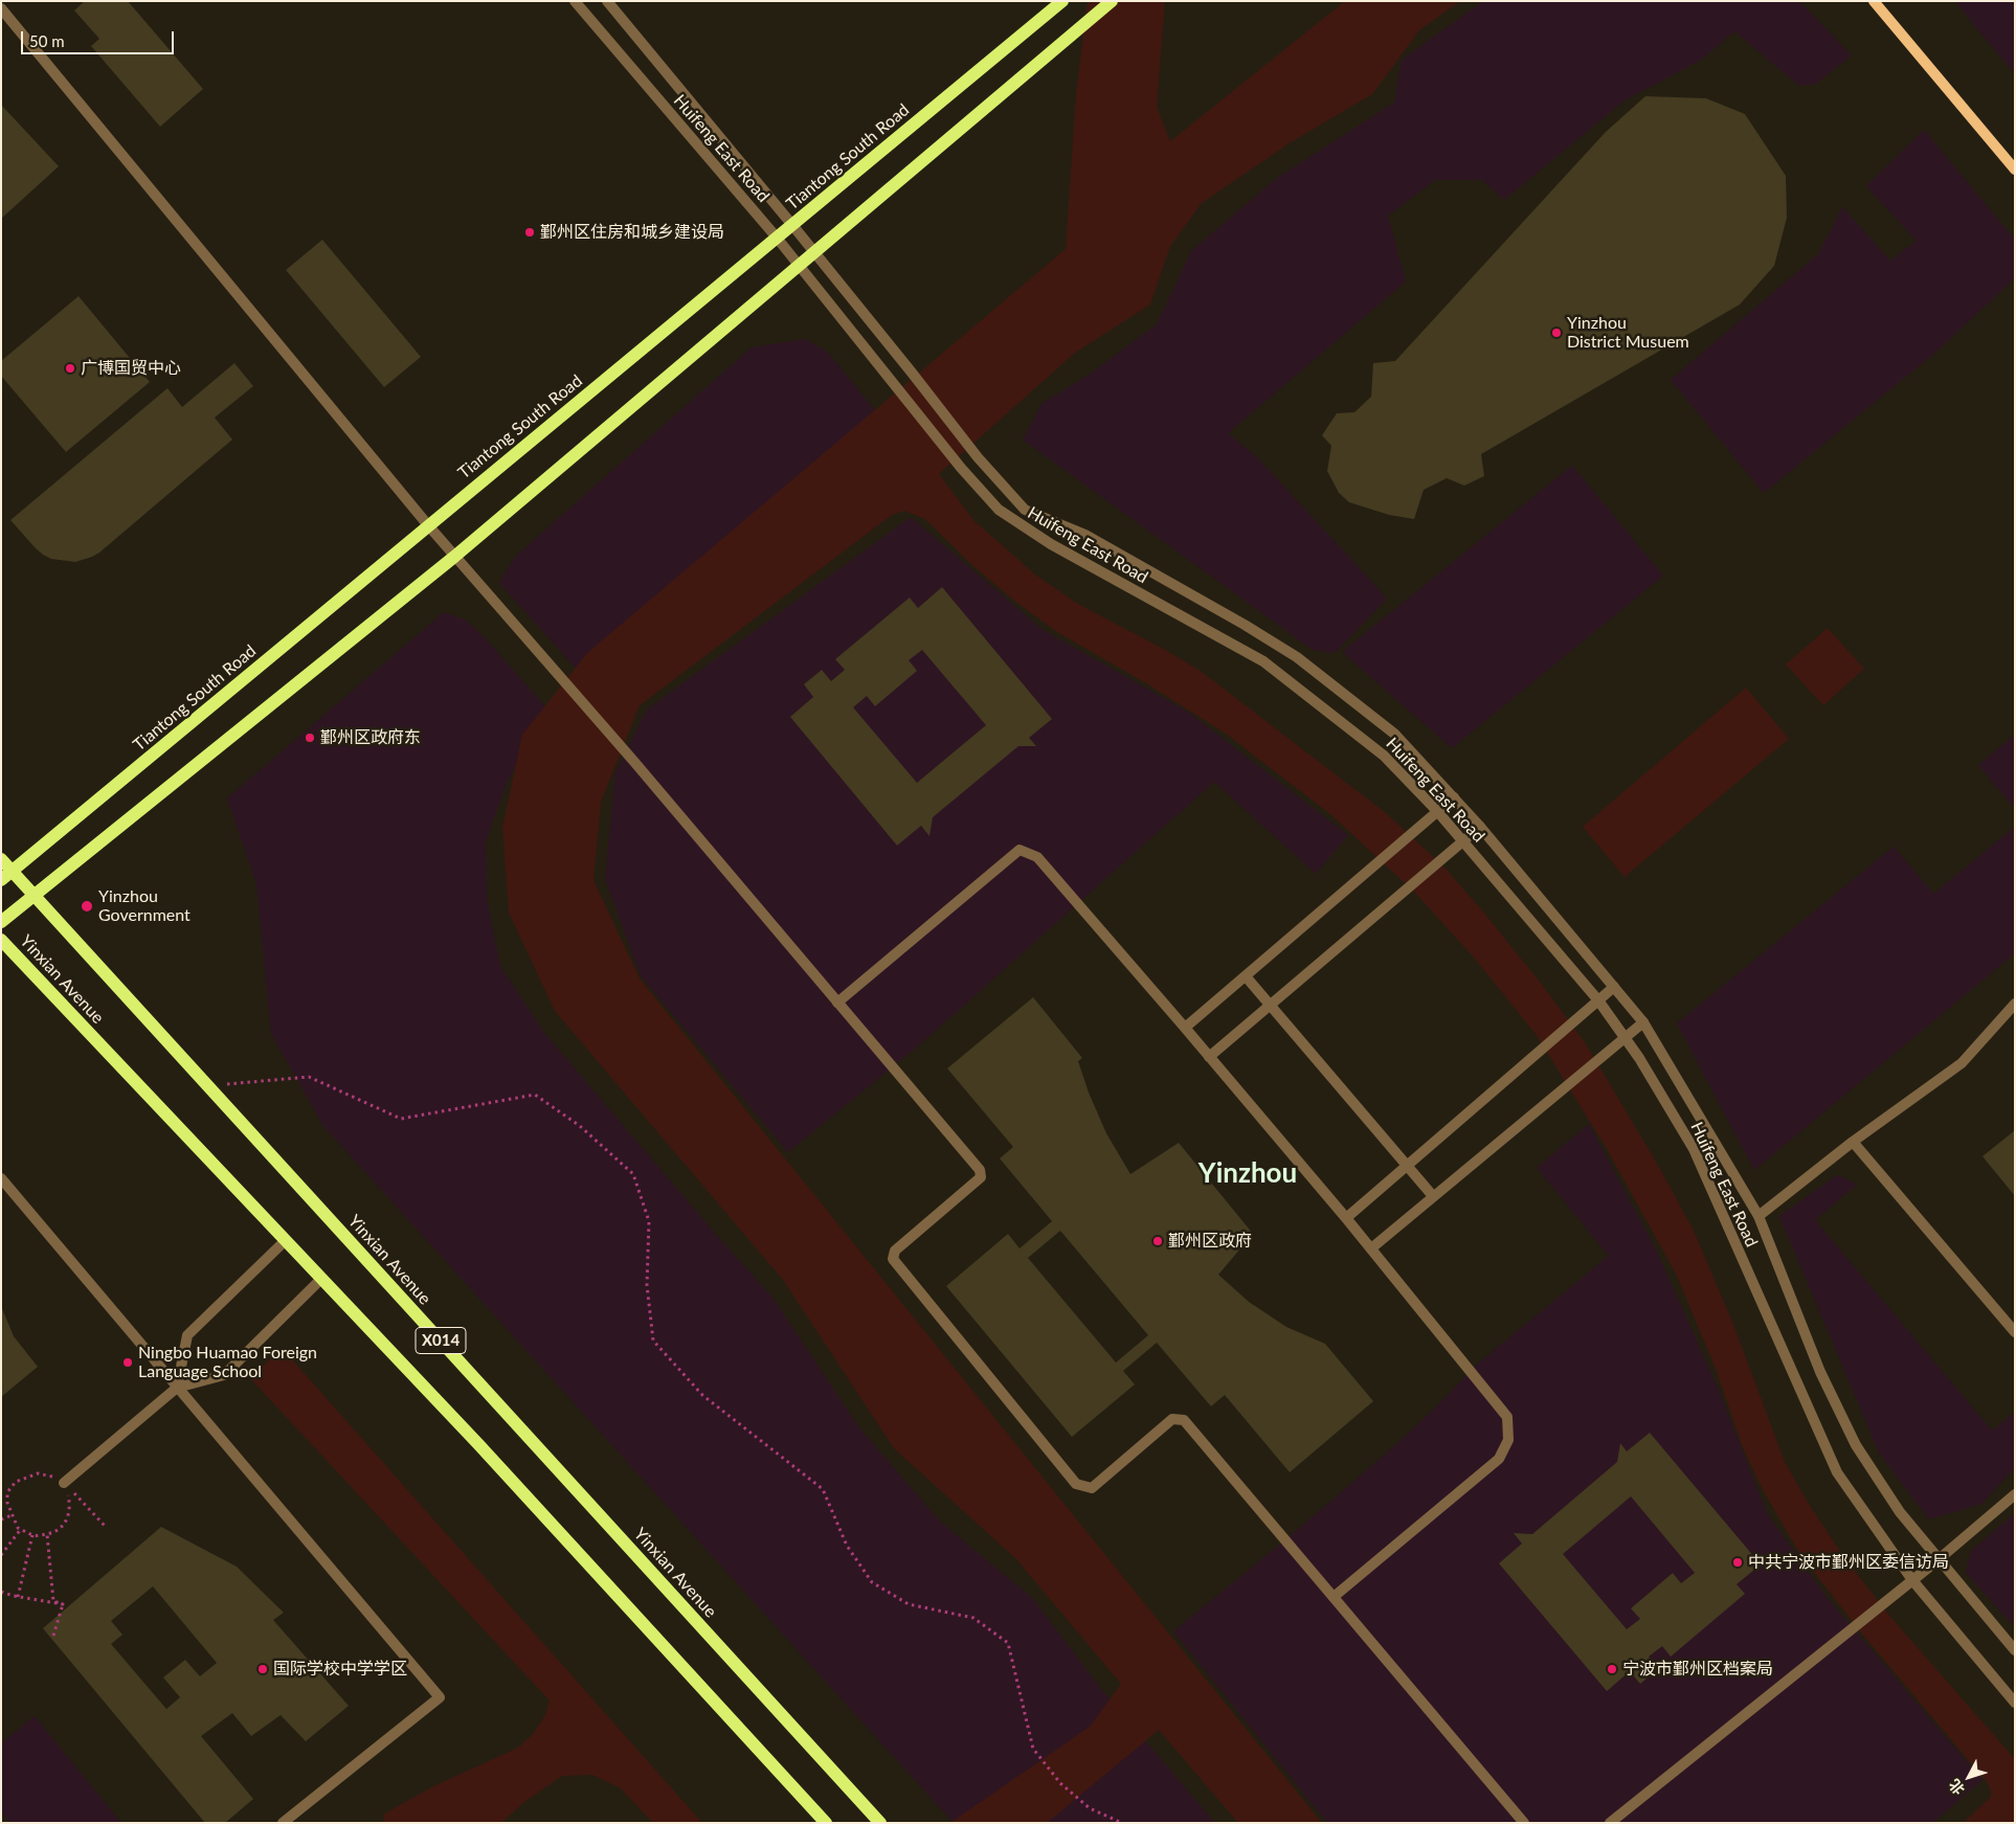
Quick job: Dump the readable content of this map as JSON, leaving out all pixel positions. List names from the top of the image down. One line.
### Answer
{"streets":{"main road":["Tiantong South Road","Yinxian Avenue","X014"],"street":["Huifeng East Road"]},"crossings":[["Huifeng East Road","Tiantong South Road"],["Tiantong South Road","Yinxian Avenue"]],"districts":["Yinzhou"],"places":["鄞州区住房和城乡建设局","Yinzhou District Musuem","广博国贸中心","鄞州区政府东","Yinzhou Government","鄞州区政府","Ningbo Huamao Foreign Language School","中共宁波市鄞州区委信访局","国际学校中学学区","宁波市鄞州区档案局"],"scale_bar":"50 m","north":"bottom left"}
